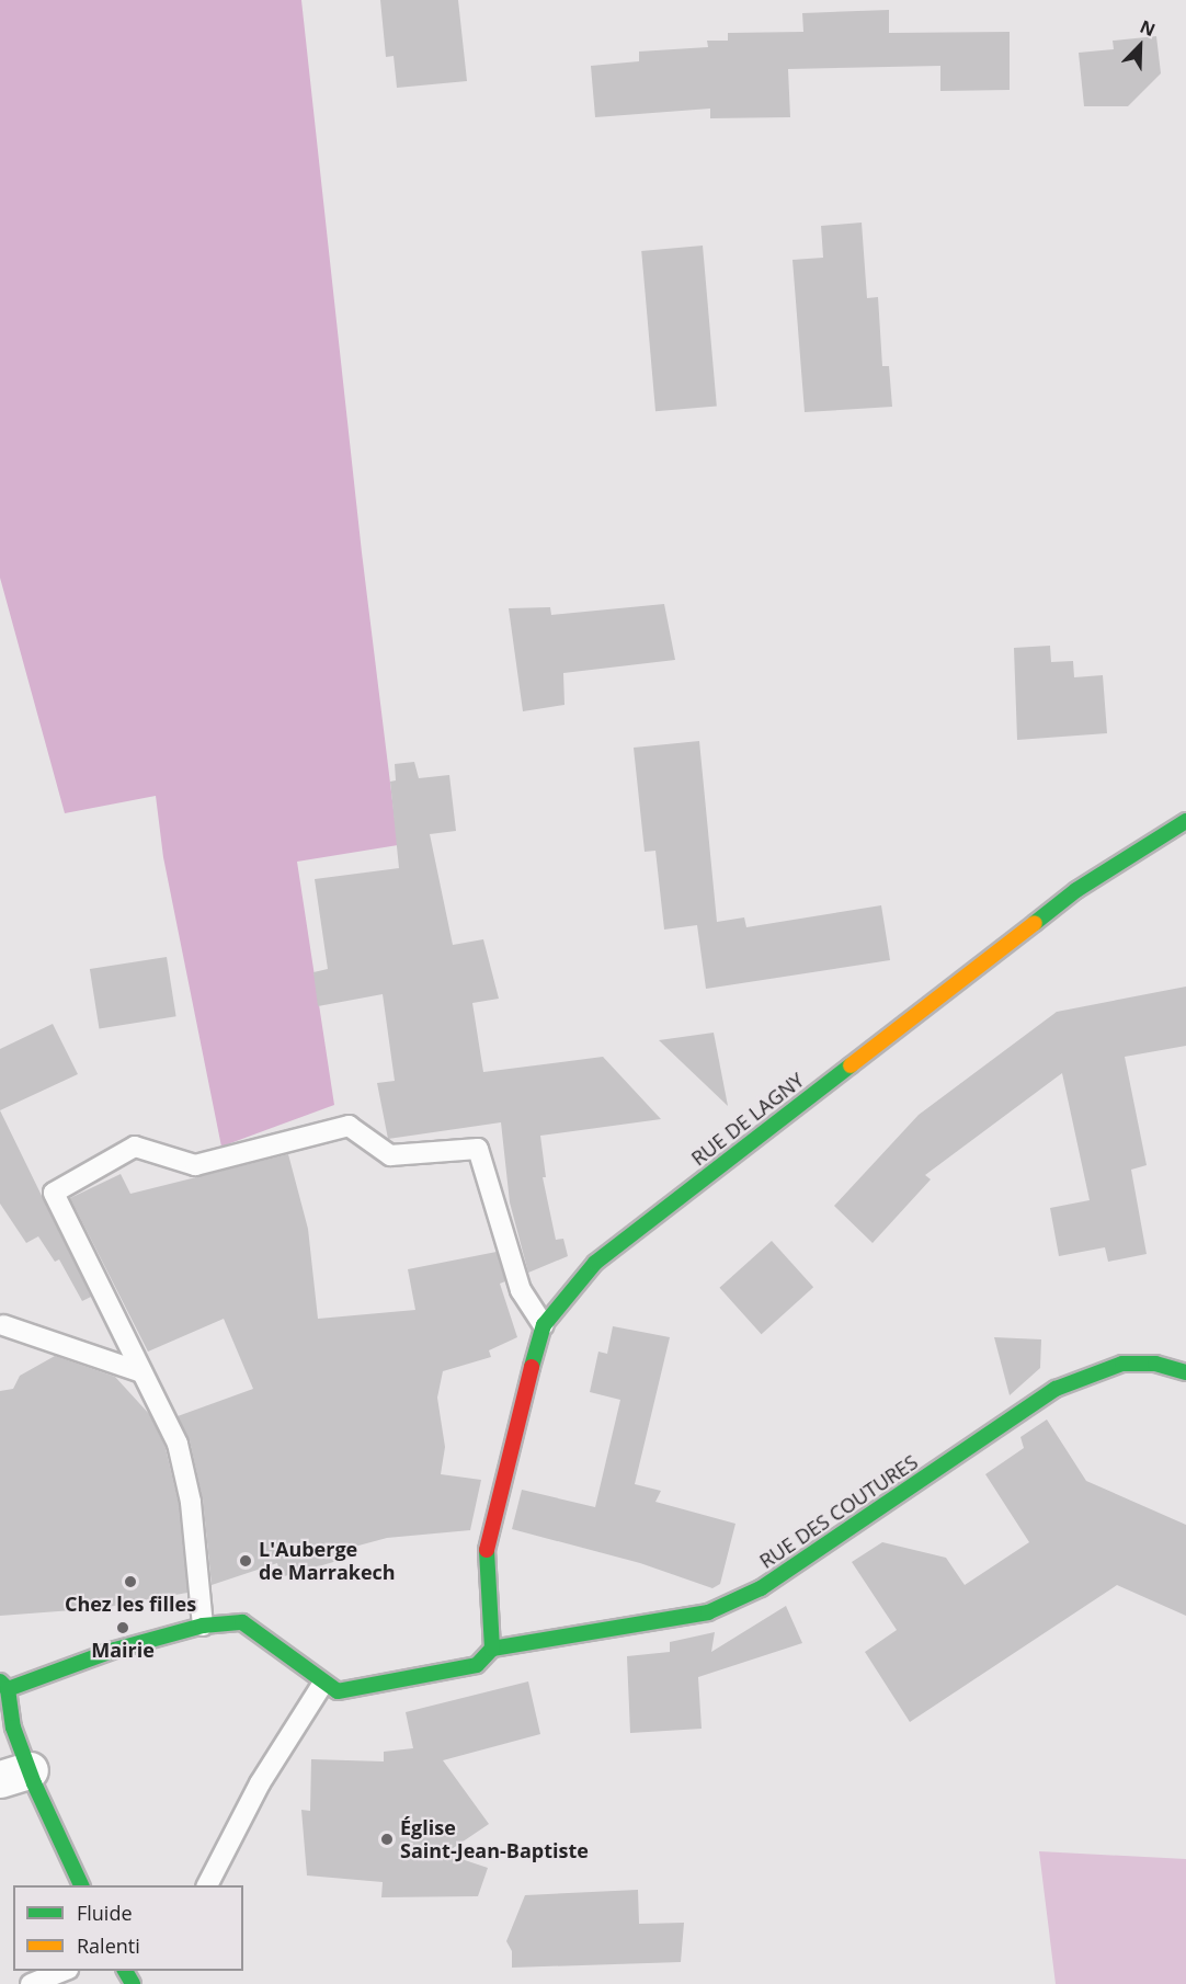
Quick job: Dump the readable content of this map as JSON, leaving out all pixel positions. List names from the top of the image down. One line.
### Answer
{"streets":{"street":["RUE DE LAGNY","RUE DES COUTURES"]},"crossings":[["RUE DE LAGNY","RUE DES COUTURES"]],"places":["L'Auberge de Marrakech","Chez les filles","Mairie","Église Saint-Jean-Baptiste"],"legend":["Fluide","Ralenti"],"north":"top right"}
